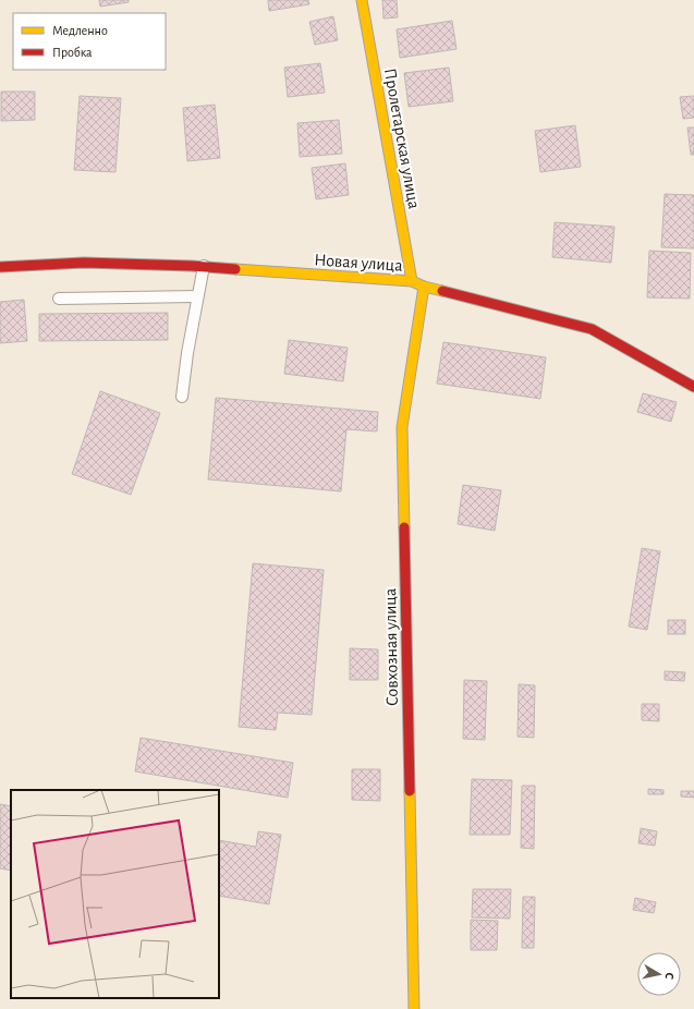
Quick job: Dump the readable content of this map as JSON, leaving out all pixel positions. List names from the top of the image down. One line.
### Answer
{"streets":{"street":["Пролетарская улица","Новая улица","Совхозная улица"]},"crossings":[["Пролетарская улица","Новая улица"],["Новая улица","Совхозная улица"]],"legend":["Медленно","Пробка"],"north":"right"}
